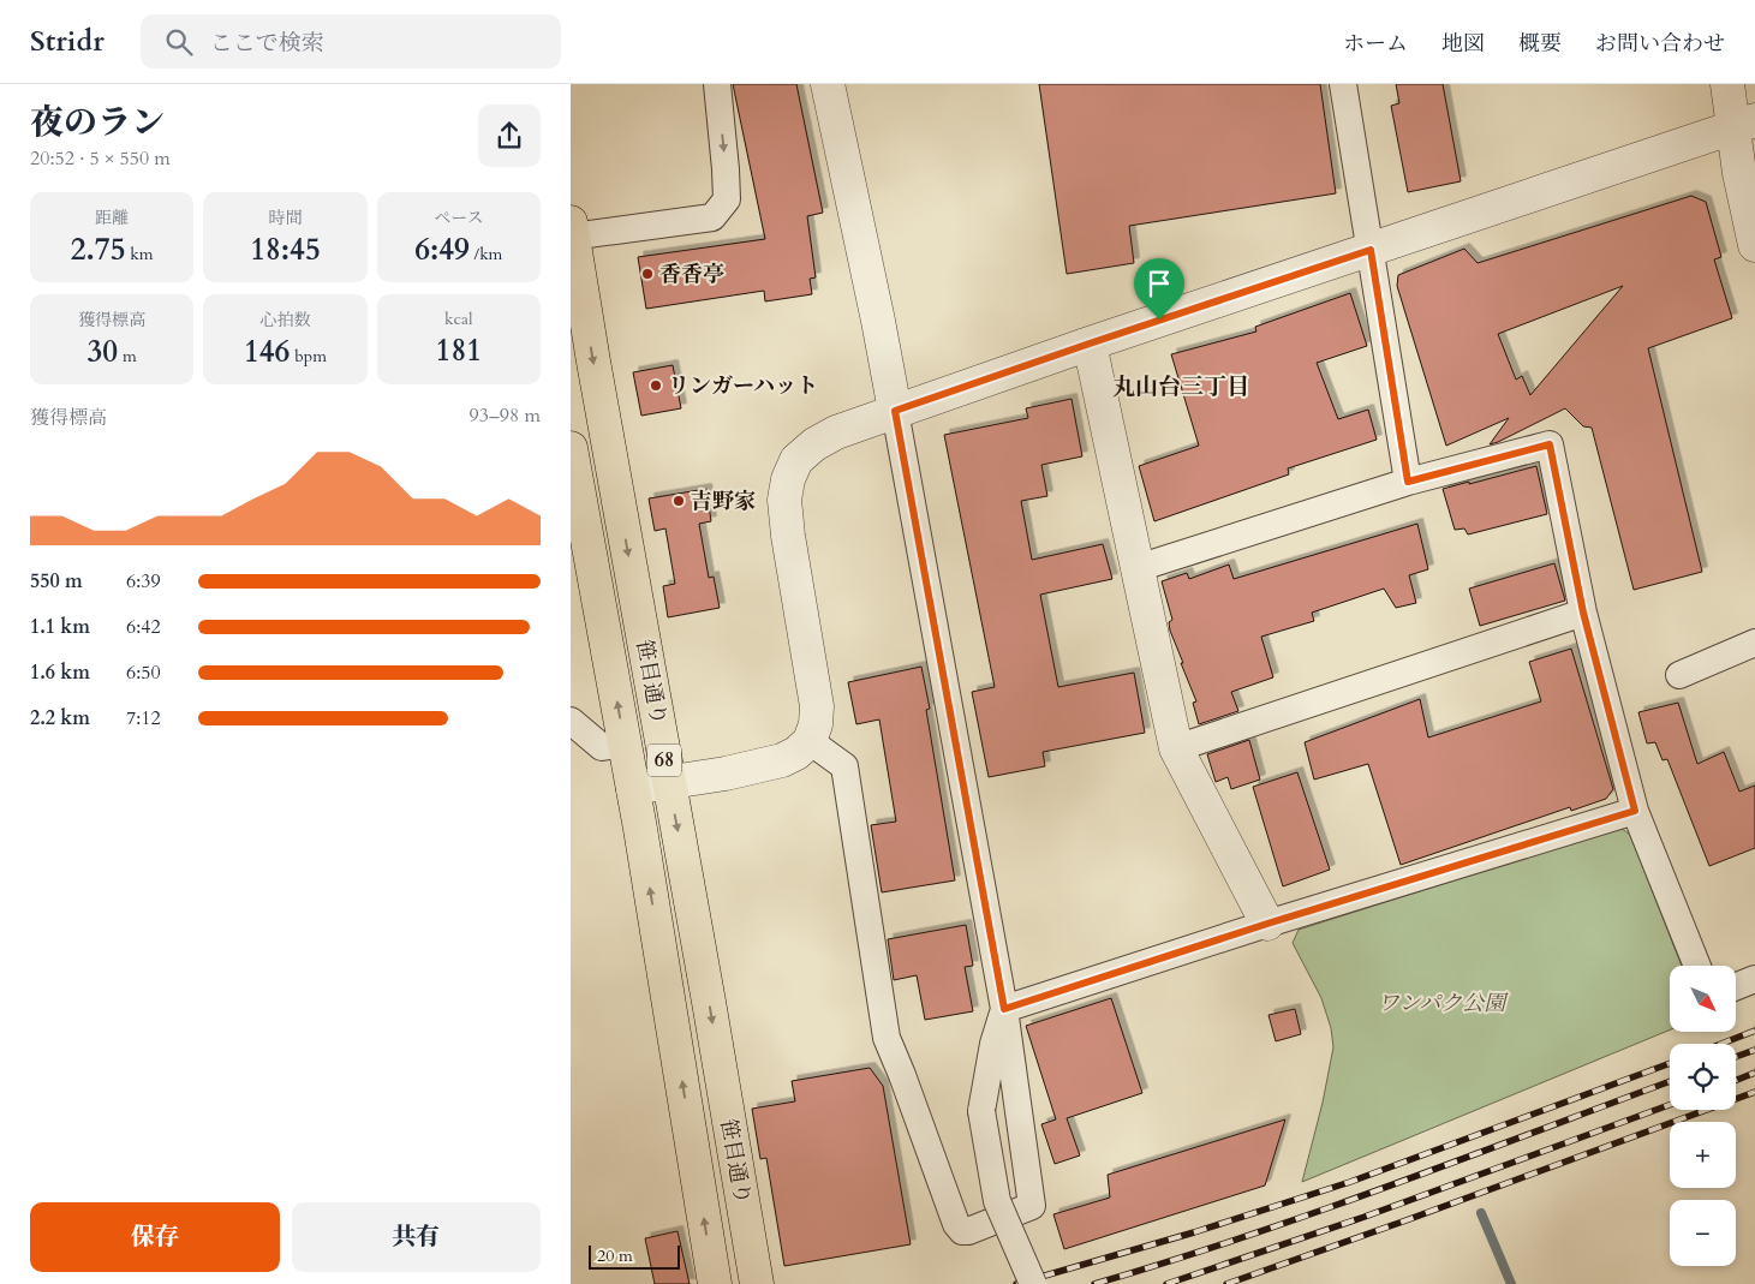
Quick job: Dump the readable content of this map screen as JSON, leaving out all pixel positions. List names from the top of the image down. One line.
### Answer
{"streets":{"main road":["笹目通り","68"]},"districts":["丸山台三丁目"],"parks":["ワンパク公園"],"places":["香香亭","リンガーハット","吉野家"],"scale_bar":"20 m","north":"bottom right","page":{"header":"Stridr","search":"ここで検索","nav":["ホーム","地図","概要","お問い合わせ"],"heading":["夜のラン","20:52 · 5 × 550 m"],"stats":[["距離","2.75 km"],["時間","18:45"],["ペース","6:49 /km"],["獲得標高","30 m"],["心拍数","146 bpm"],["kcal","181"]],"chart":["獲得標高","93–98 m"],"list":[{"name":"550 m","note":"6:39"},{"name":"1.1 km","note":"6:42"},{"name":"1.6 km","note":"6:50"},{"name":"2.2 km","note":"7:12"}],"map_buttons":["+","−"],"buttons":["保存","共有"],"scale":"20 m"}}
